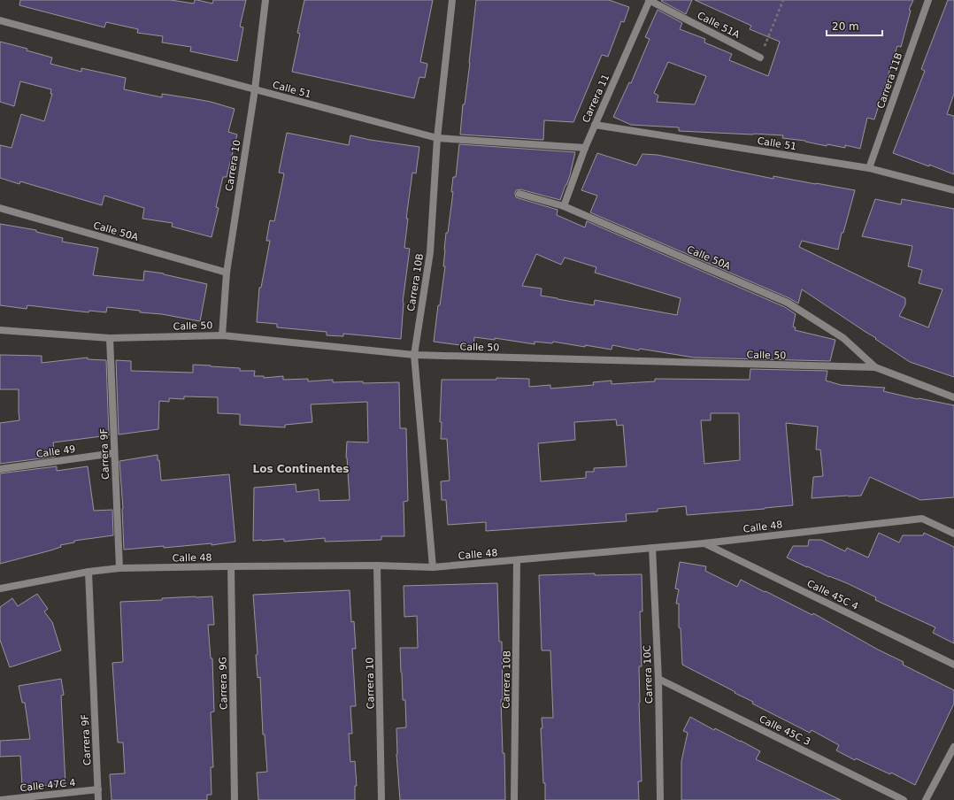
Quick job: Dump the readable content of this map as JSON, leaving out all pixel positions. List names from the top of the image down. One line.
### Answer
{"streets":{"street":["Calle 51A","Carrera 11B","Calle 51","Carrera 11","Carrera 10","Calle 50A","Carrera 10B","Calle 50","Calle 49","Carrera 9F","Calle 48","Calle 45C 4","Carrera 10C","Carrera 9G","Calle 45C 3","Calle 47C 4"]},"crossings":[["Calle 51A","Carrera 11"],["Carrera 11B","Calle 51"],["Calle 51","Carrera 11"],["Calle 51","Carrera 10"],["Calle 51","Carrera 10B"],["Carrera 11","Calle 50A"],["Carrera 10","Calle 50A"],["Carrera 10","Calle 50"],["Carrera 10","Calle 48"],["Calle 50A","Calle 50"],["Carrera 10B","Calle 50"],["Carrera 10B","Calle 48"],["Calle 50","Carrera 9F"],["Calle 49","Carrera 9F"],["Carrera 9F","Calle 48"],["Carrera 9F","Calle 47C 4"],["Calle 48","Calle 45C 4"],["Calle 48","Carrera 10C"],["Calle 48","Carrera 9G"],["Carrera 10C","Calle 45C 3"]],"districts":["Los Continentes"],"scale_bar":"20 m"}
